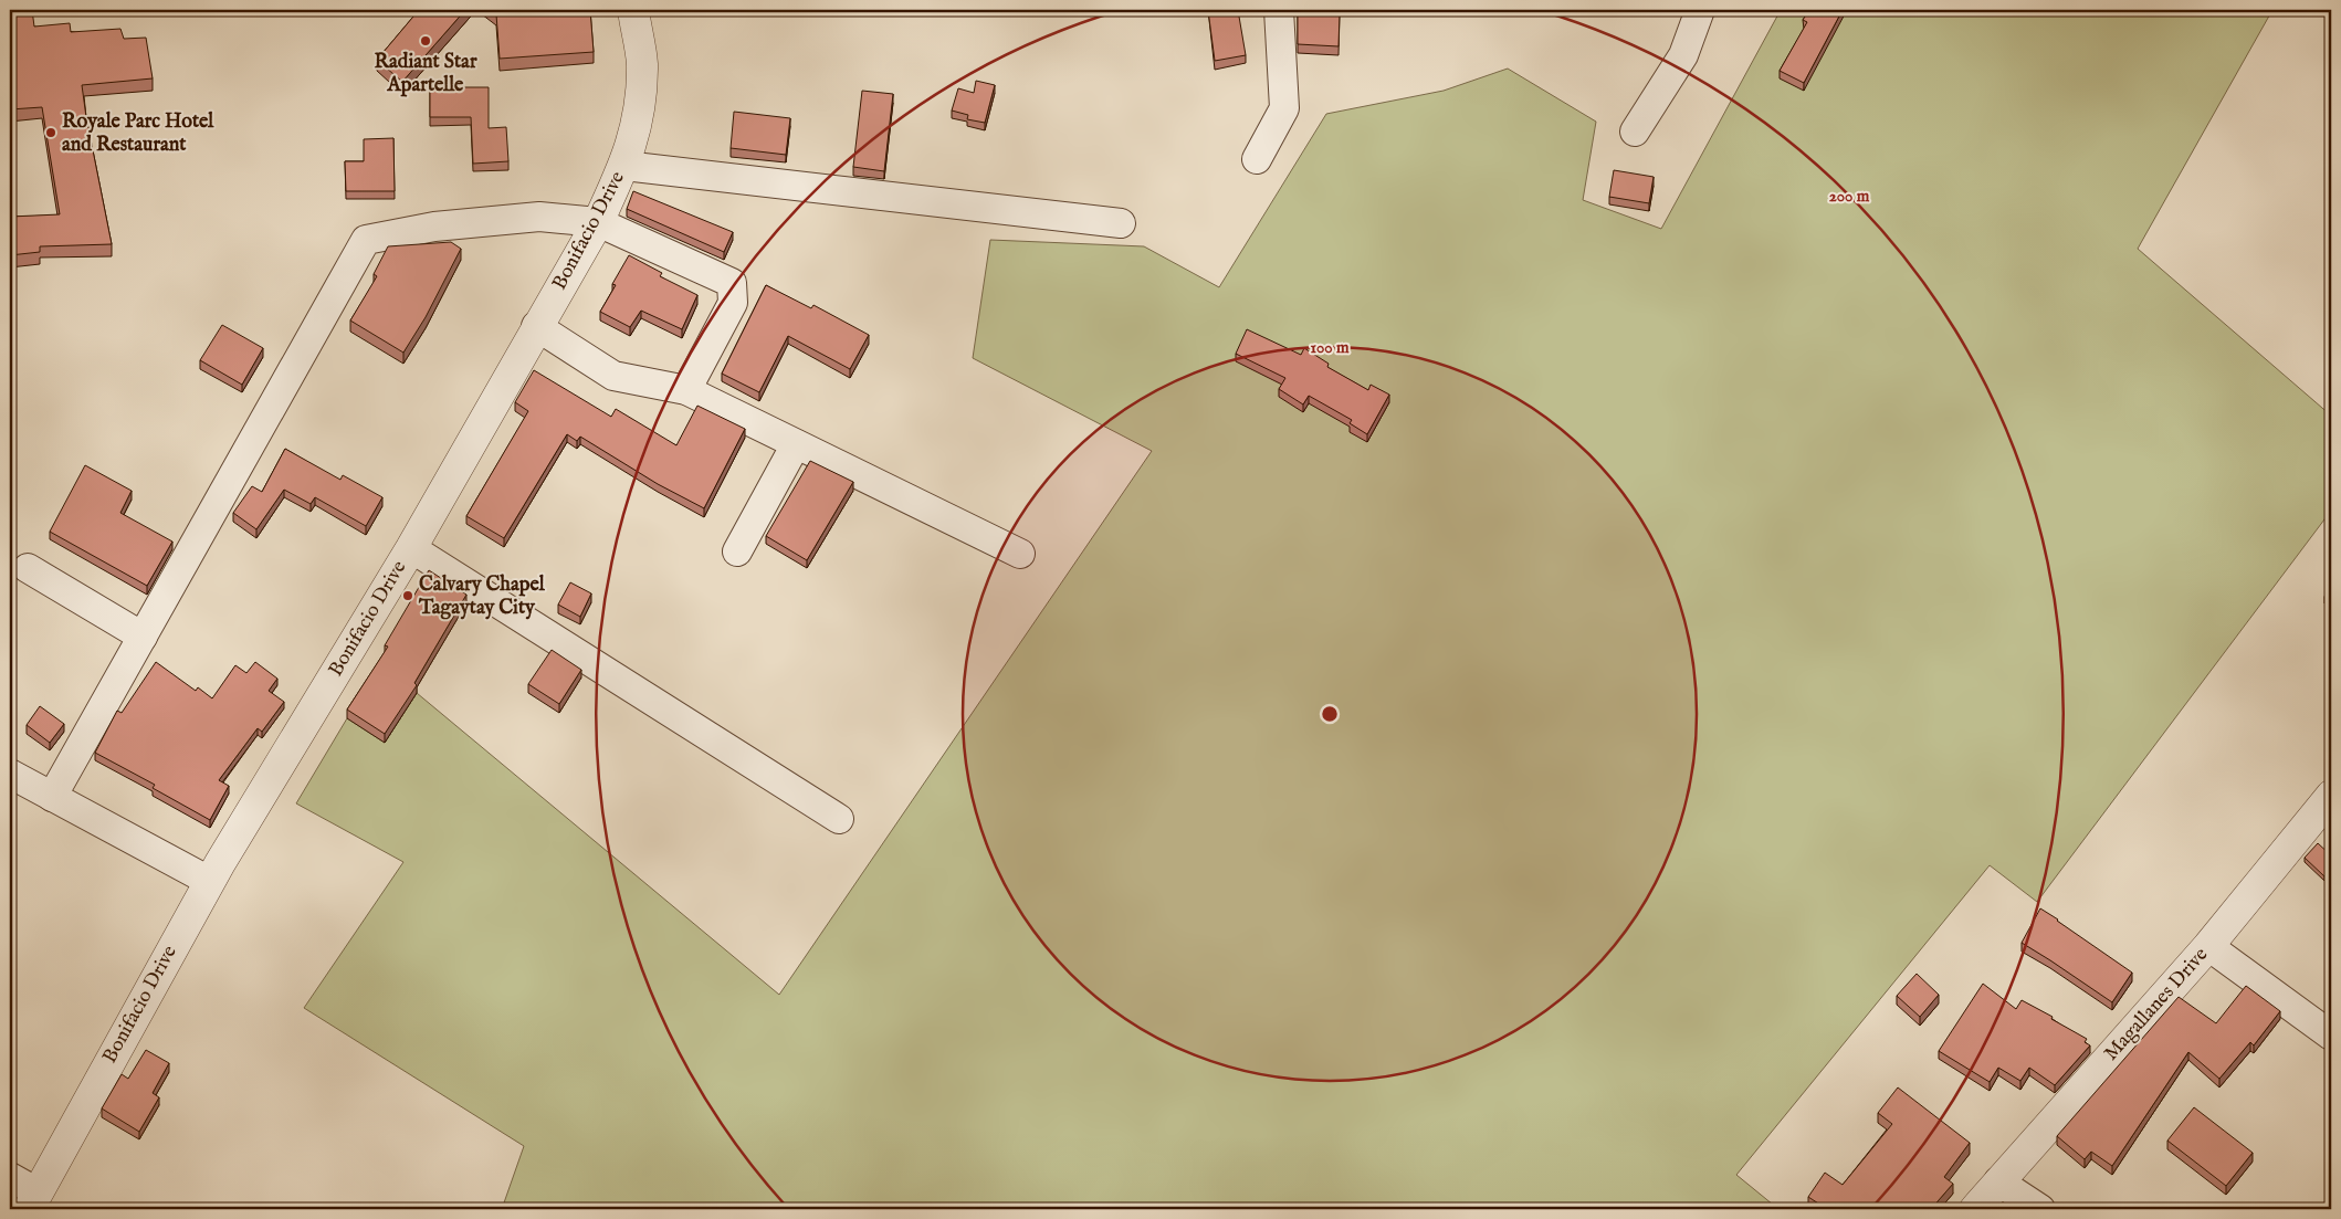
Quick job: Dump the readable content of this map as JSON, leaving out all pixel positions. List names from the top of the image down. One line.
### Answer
{"streets":{"street":["Bonifacio Drive","Magallanes Drive"]},"places":["Radiant Star Apartelle","Royale Parc Hotel and Restaurant","Calvary Chapel Tagaytay City"],"rings":["200 m","100 m"]}
